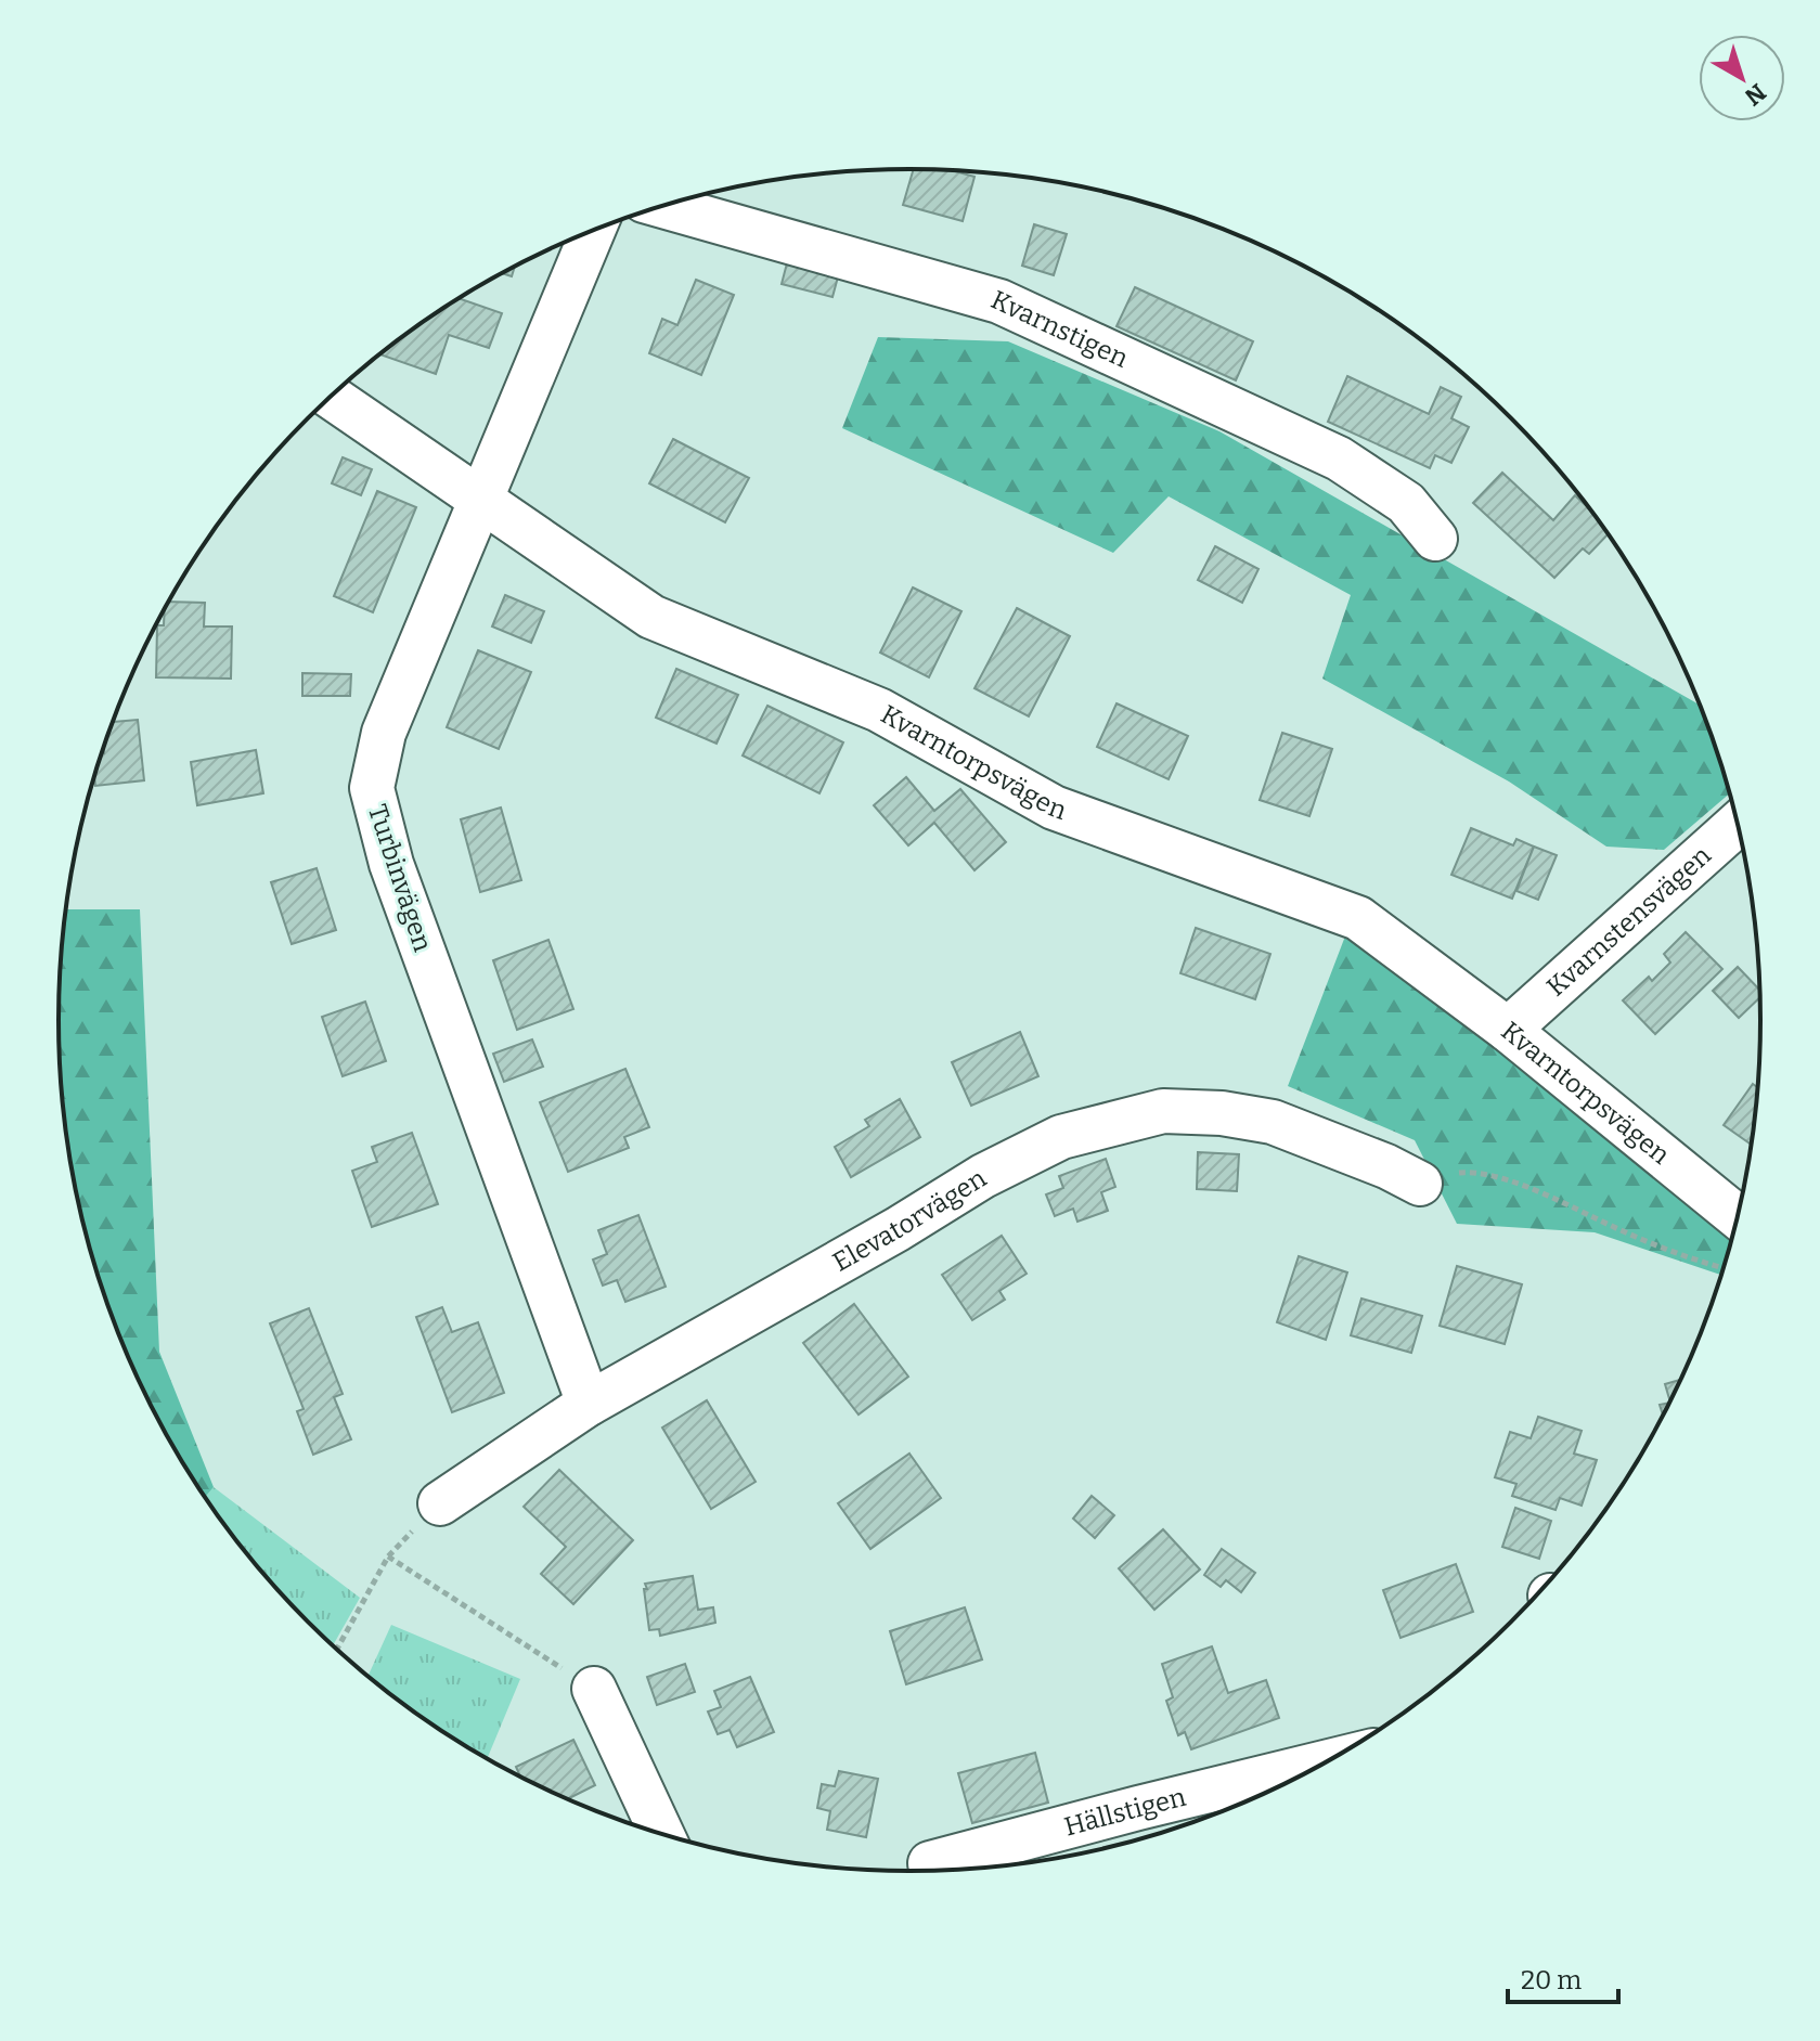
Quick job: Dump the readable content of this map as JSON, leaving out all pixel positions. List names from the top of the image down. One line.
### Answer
{"streets":{"street":["Kvarnstigen","Kvarntorpsvägen","Turbinvägen","Kvarnstensvägen","Elevatorvägen","Hällstigen"]},"crossings":[["Kvarntorpsvägen","Turbinvägen"],["Kvarntorpsvägen","Kvarnstensvägen"],["Turbinvägen","Elevatorvägen"]],"scale_bar":"20 m","north":"bottom right"}
